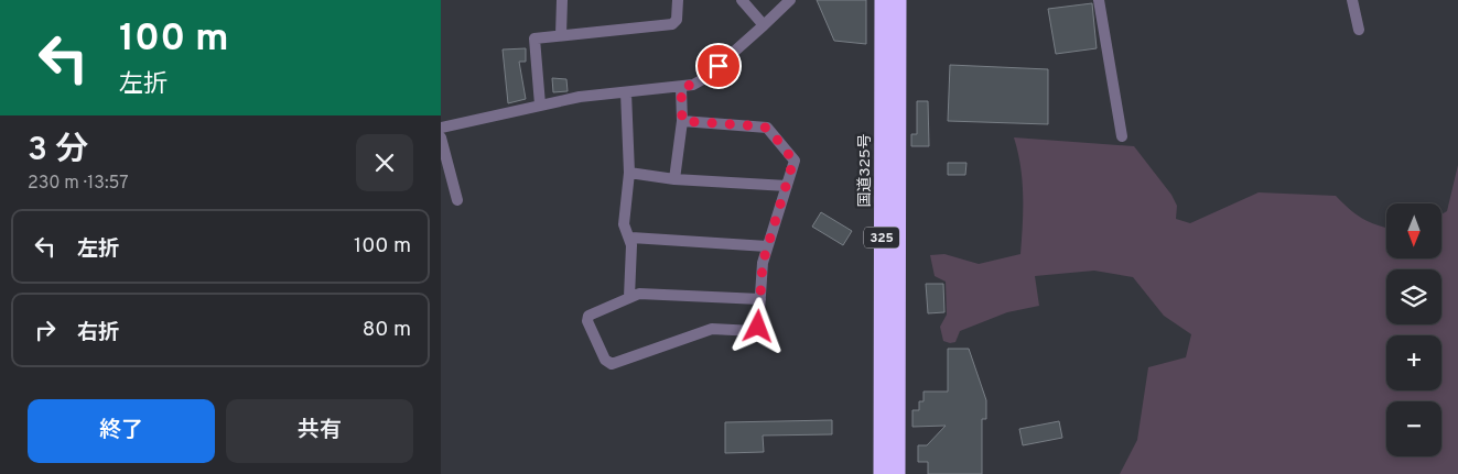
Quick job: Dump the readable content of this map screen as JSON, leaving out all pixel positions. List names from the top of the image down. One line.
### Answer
{"streets":{"highway":["国道325号","325"]},"north":"bottom","page":{"turn":["100 m","左折"],"heading":["3 分","230 m · 13:57"],"map_buttons":["+","−"],"list":[{"name":"左折","value":"100 m"},{"name":"右折","value":"80 m"}],"buttons":["終了","共有"]}}
